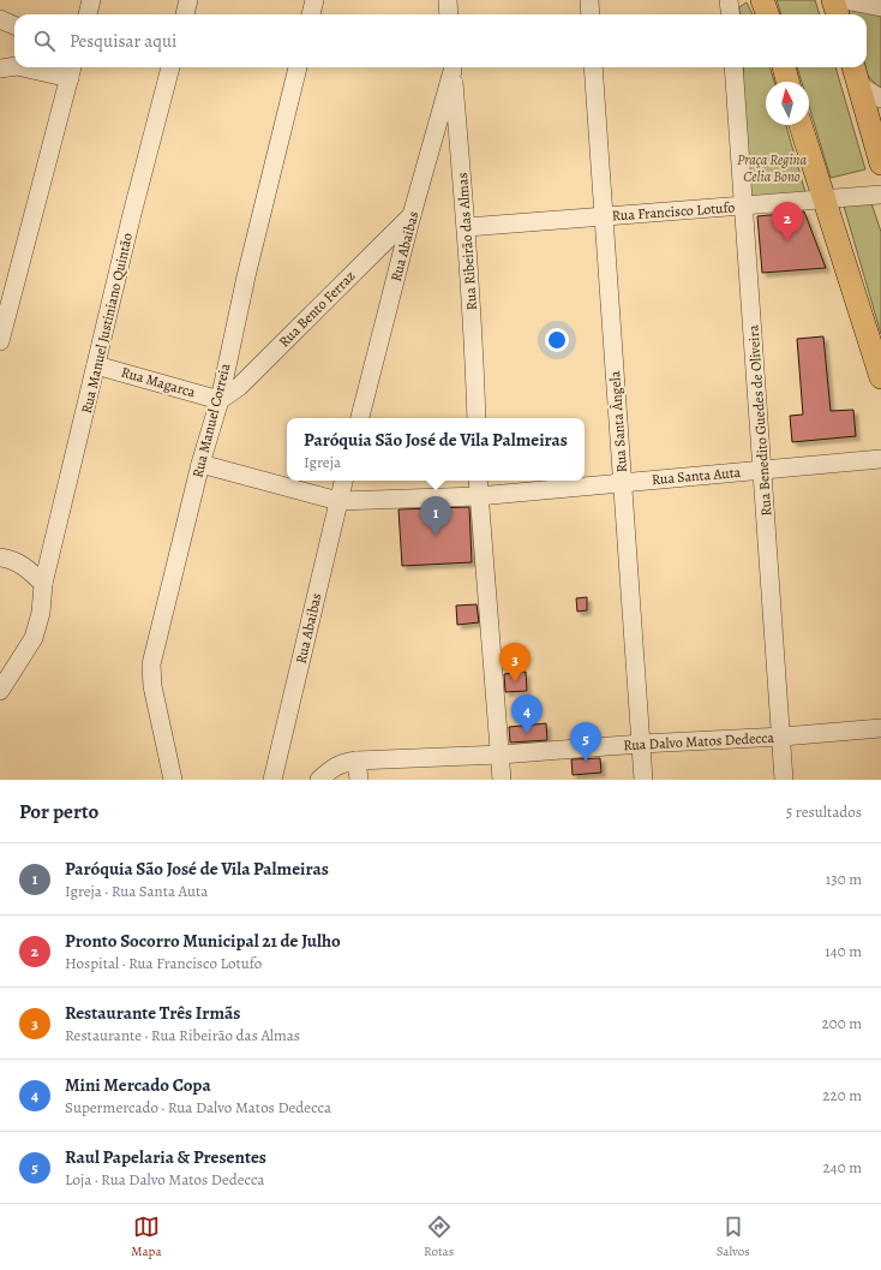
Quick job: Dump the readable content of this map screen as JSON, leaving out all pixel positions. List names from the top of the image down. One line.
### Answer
{"streets":{"street":["Rua Francisco Lotufo","Rua Ribeirão das Almas","Rua Abaibas","Rua Bento Ferraz","Rua Manuel Justiniano Quintão","Rua Magarca","Rua Manuel Correia","Rua Benedito Guedes de Oliveira","Rua Santa Ângela","Rua Santa Auta","Rua Dalvo Matos Dedecca"]},"crossings":[["Rua Francisco Lotufo","Rua Ribeirão das Almas"],["Rua Francisco Lotufo","Rua Benedito Guedes de Oliveira"],["Rua Francisco Lotufo","Rua Santa Ângela"],["Rua Ribeirão das Almas","Rua Abaibas"],["Rua Abaibas","Rua Bento Ferraz"],["Rua Abaibas","Rua Santa Auta"],["Rua Bento Ferraz","Rua Magarca"],["Rua Bento Ferraz","Rua Manuel Correia"],["Rua Manuel Justiniano Quintão","Rua Magarca"],["Rua Magarca","Rua Manuel Correia"],["Rua Manuel Correia","Rua Santa Auta"],["Rua Benedito Guedes de Oliveira","Rua Santa Auta"],["Rua Benedito Guedes de Oliveira","Rua Dalvo Matos Dedecca"],["Rua Santa Ângela","Rua Santa Auta"],["Rua Santa Ângela","Rua Dalvo Matos Dedecca"]],"parks":["Praça Regina Celia Bono"],"north":"top","page":{"search":"Pesquisar aqui","pins":["2","1","3","4","5"],"popup":["Paróquia São José de Vila Palmeiras","Igreja"],"heading":["Por perto","5 resultados"],"list":[{"mark":"1","name":"Paróquia São José de Vila Palmeiras","note":"Igreja · Rua Santa Auta","value":"130 m"},{"mark":"2","name":"Pronto Socorro Municipal 21 de Julho","note":"Hospital · Rua Francisco Lotufo","value":"140 m"},{"mark":"3","name":"Restaurante Três Irmãs","note":"Restaurante · Rua Ribeirão das Almas","value":"200 m"},{"mark":"4","name":"Mini Mercado Copa","note":"Supermercado · Rua Dalvo Matos Dedecca","value":"220 m"},{"mark":"5","name":"Raul Papelaria & Presentes","note":"Loja · Rua Dalvo Matos Dedecca","value":"240 m"}],"nav":["Mapa","Rotas","Salvos"]}}
